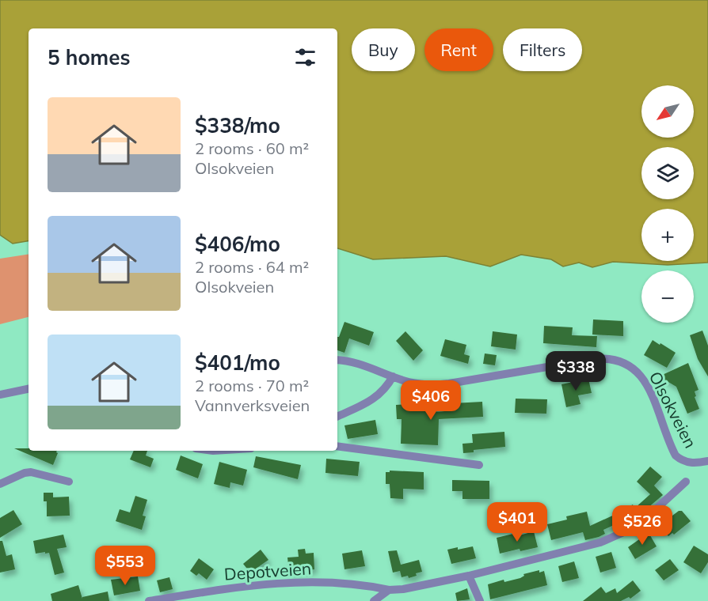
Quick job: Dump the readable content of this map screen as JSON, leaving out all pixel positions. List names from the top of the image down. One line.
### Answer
{"streets":{"street":["Olsokveien","Depotveien"]},"north":"bottom left","page":{"chip":["Buy","Rent","Filters"],"heading":"5 homes","map_buttons":["+","−"],"list":[{"name":"$338/mo","note":"2 rooms · 60 m² · Olsokveien"},{"name":"$406/mo","note":"2 rooms · 64 m² · Olsokveien"},{"name":"$401/mo","note":"2 rooms · 70 m² · Vannverksveien"}],"price":["$338","$406","$401","$526","$553"]}}
